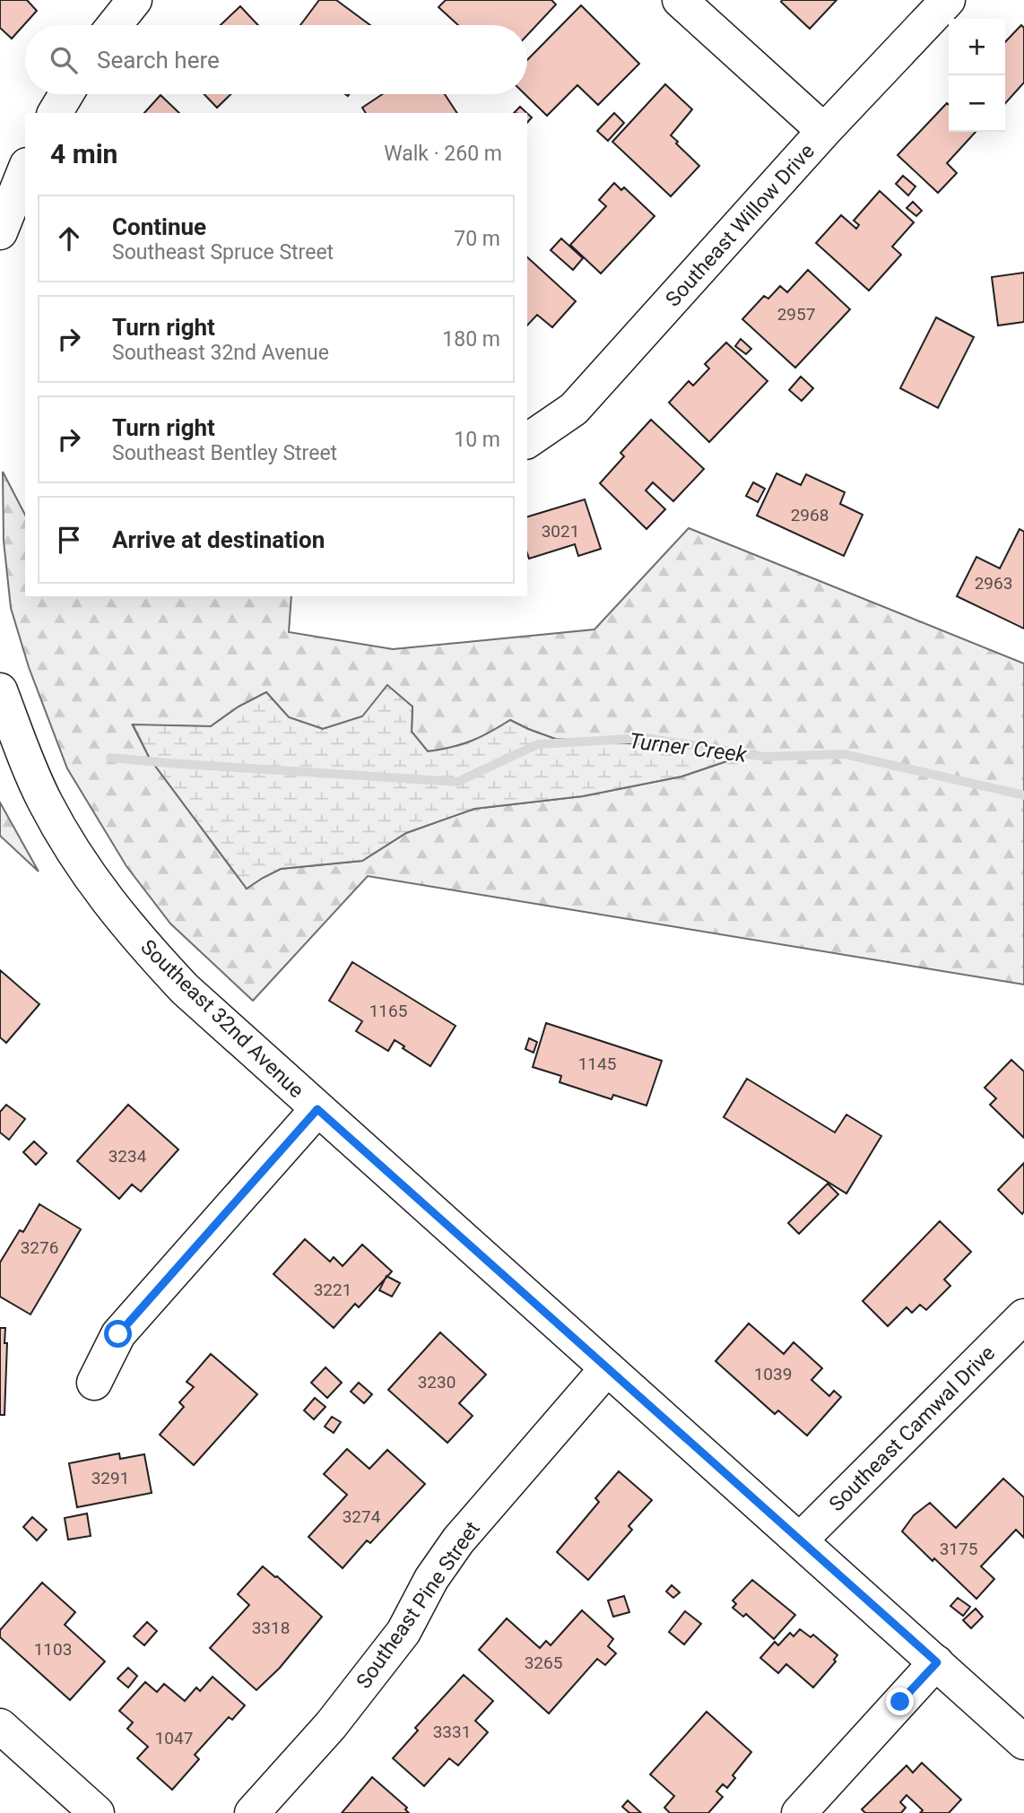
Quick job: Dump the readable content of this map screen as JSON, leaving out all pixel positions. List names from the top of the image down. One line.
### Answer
{"streets":{"street":["Southeast Willow Drive","Southeast 32nd Avenue","Southeast Camwal Drive","Southeast Pine Street"]},"crossings":[["Southeast 32nd Avenue","Southeast Camwal Drive"],["Southeast 32nd Avenue","Southeast Pine Street"]],"water":["Turner Creek"],"house_numbers":["2957","2968","3021","2963","1165","1145","3234","3276","3221","1039","3230","3291","3274","3175","3318","1103","3265","3331","1047"],"page":{"map_buttons":["+","−"],"search":"Search here","heading":["4 min","Walk · 260 m"],"list":[["Continue","Southeast Spruce Street","70 m"],["Turn right","Southeast 32nd Avenue","180 m"],["Turn right","Southeast Bentley Street","10 m"],"Arrive at destination"]}}
